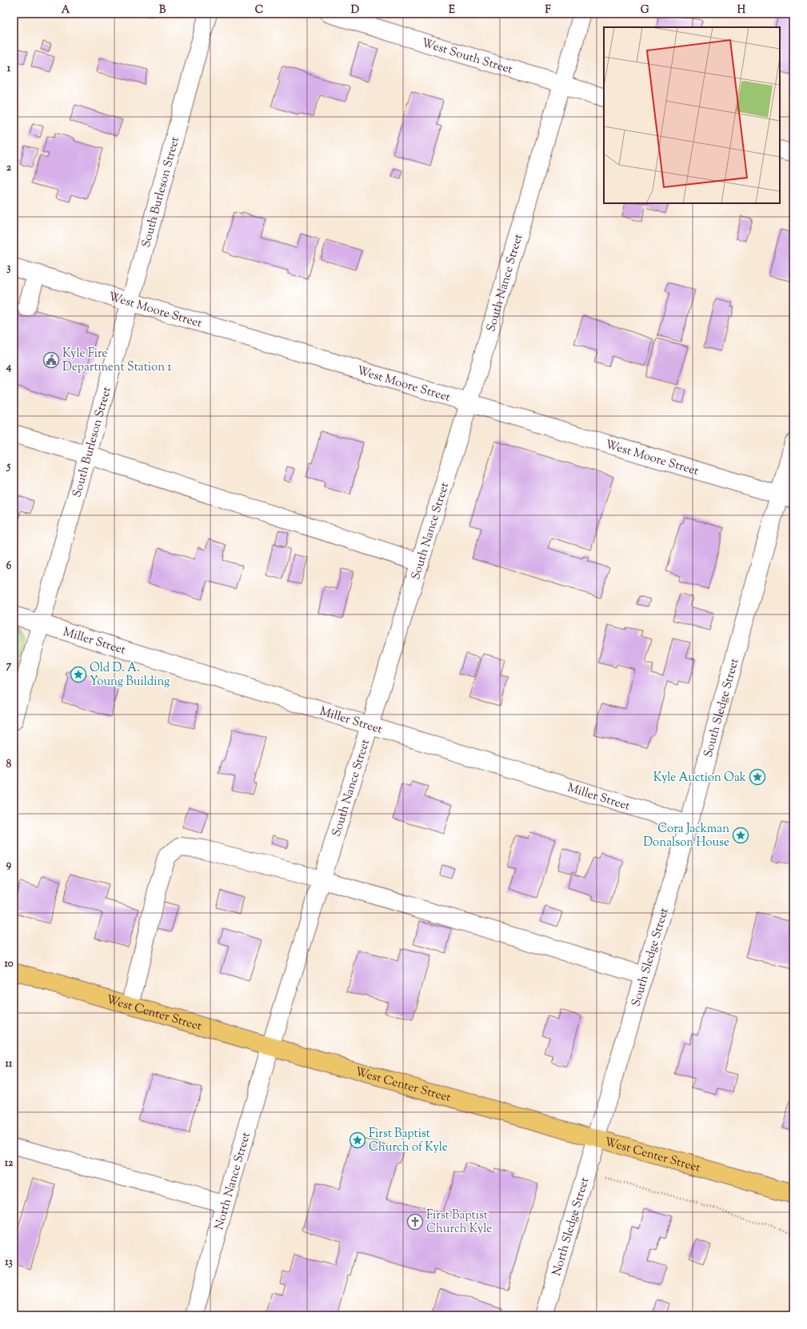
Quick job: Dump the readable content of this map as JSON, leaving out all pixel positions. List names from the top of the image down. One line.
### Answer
{"streets":{"main road":["West Center Street"],"street":["West South Street","South Burleson Street","South Nance Street","West Moore Street","Miller Street","South Sledge Street","North Nance Street","North Sledge Street"]},"crossings":[["West South Street","South Nance Street"],["South Burleson Street","West Moore Street"],["South Burleson Street","Miller Street"],["South Nance Street","West Moore Street"],["South Nance Street","Miller Street"],["South Nance Street","West Center Street"],["South Nance Street","North Nance Street"],["West Moore Street","South Sledge Street"],["Miller Street","South Sledge Street"],["South Sledge Street","West Center Street"],["South Sledge Street","North Sledge Street"],["West Center Street","North Nance Street"],["West Center Street","North Sledge Street"]],"places":{"public building":["Kyle Fire Department Station 1"],"place":["Old D. A. Young Building","Kyle Auction Oak","Cora Jackman Donalson House","First Baptist Church of Kyle"],"church":["First Baptist Church Kyle"]},"grid":{"columns":["A","B","C","D","E","F","G","H"],"rows":["1","2","3","4","5","6","7","8","9","10","11","12","13"]}}
